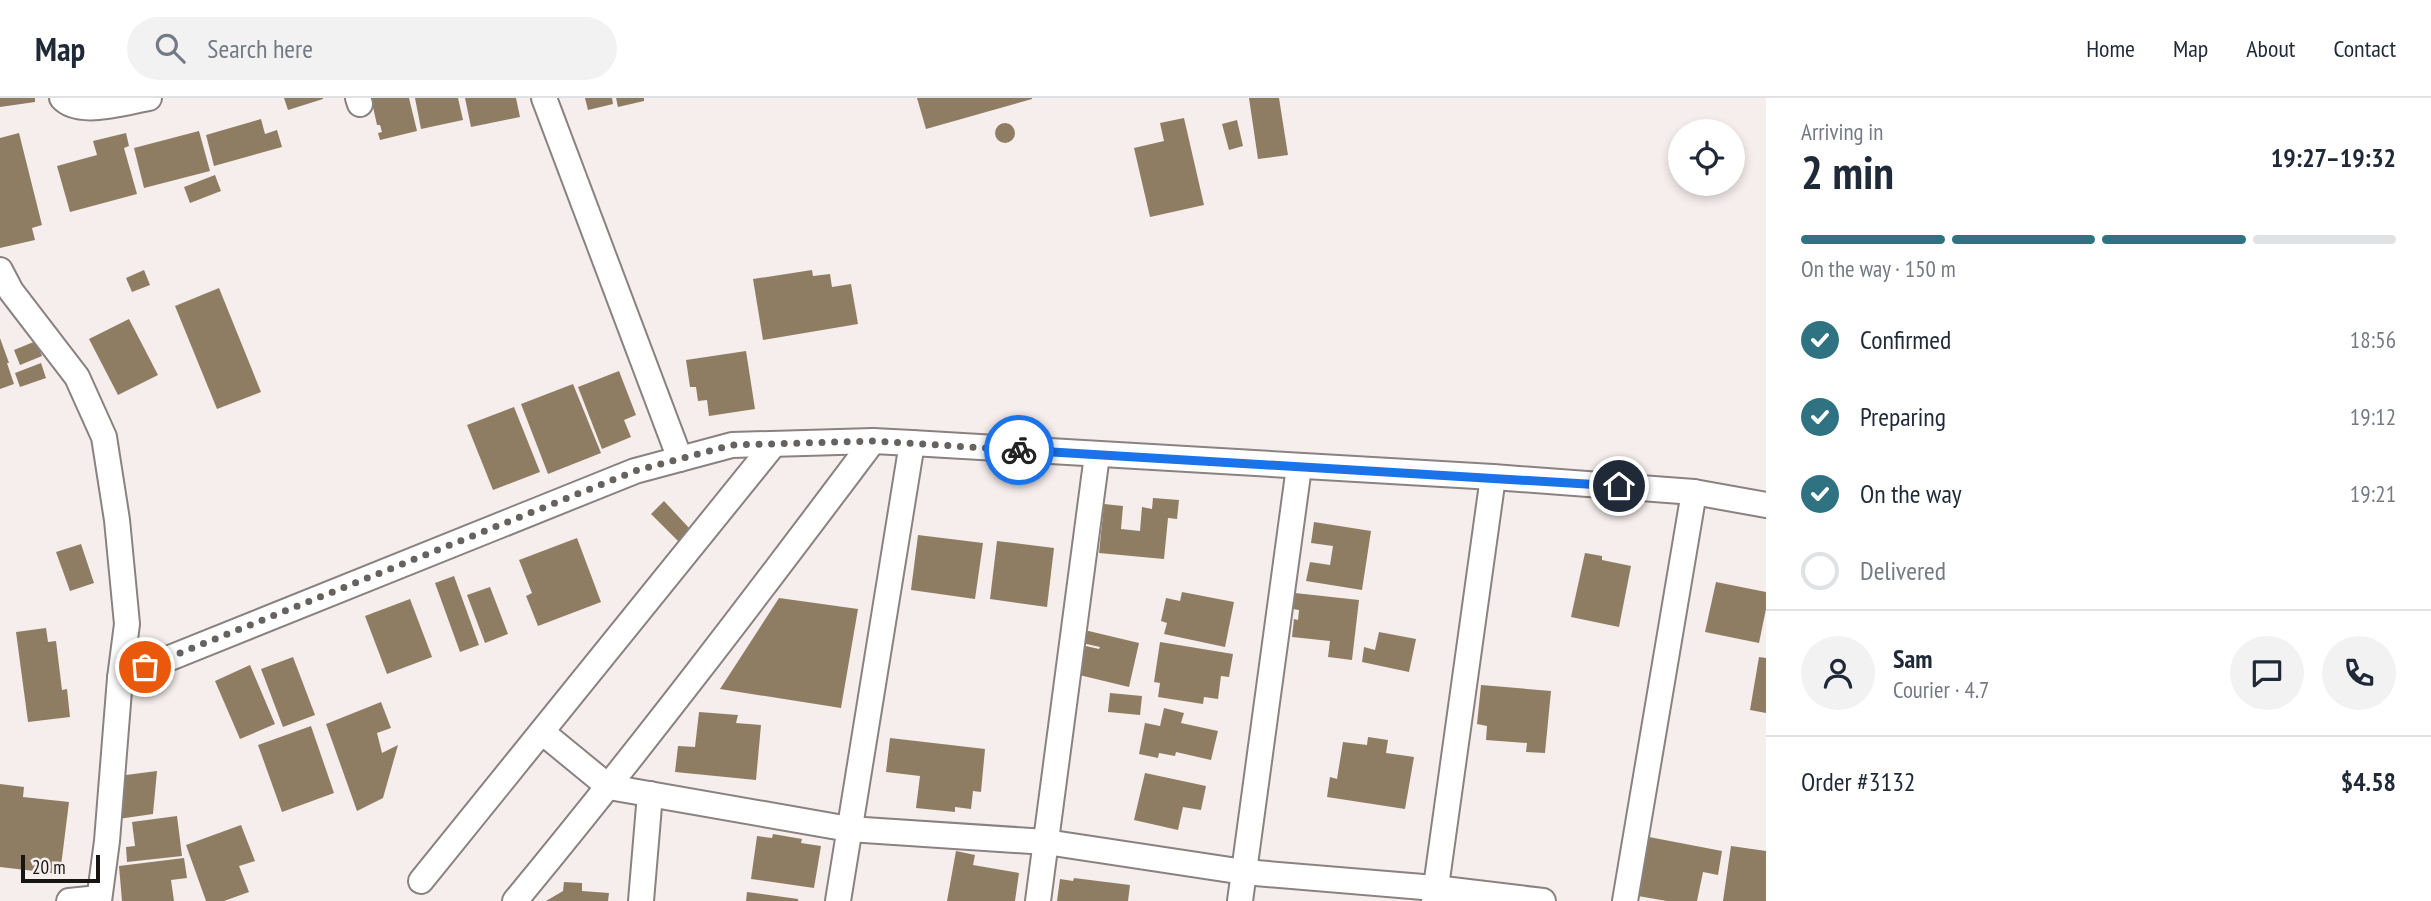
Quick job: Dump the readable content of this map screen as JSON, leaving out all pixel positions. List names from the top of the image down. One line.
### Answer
{"scale_bar":"20 m","page":{"header":"Map","search":"Search here","nav":["Home","Map","About","Contact"],"heading":["2 min","Arriving in","19:27–19:32"],"panel":["Sam","Courier · 4.7","Order #3132","$4.58"],"bar":"On the way · 150 m","list":[["Confirmed","18:56"],["Preparing","19:12"],["On the way","19:21"],"Delivered"],"scale":"20 m"}}
